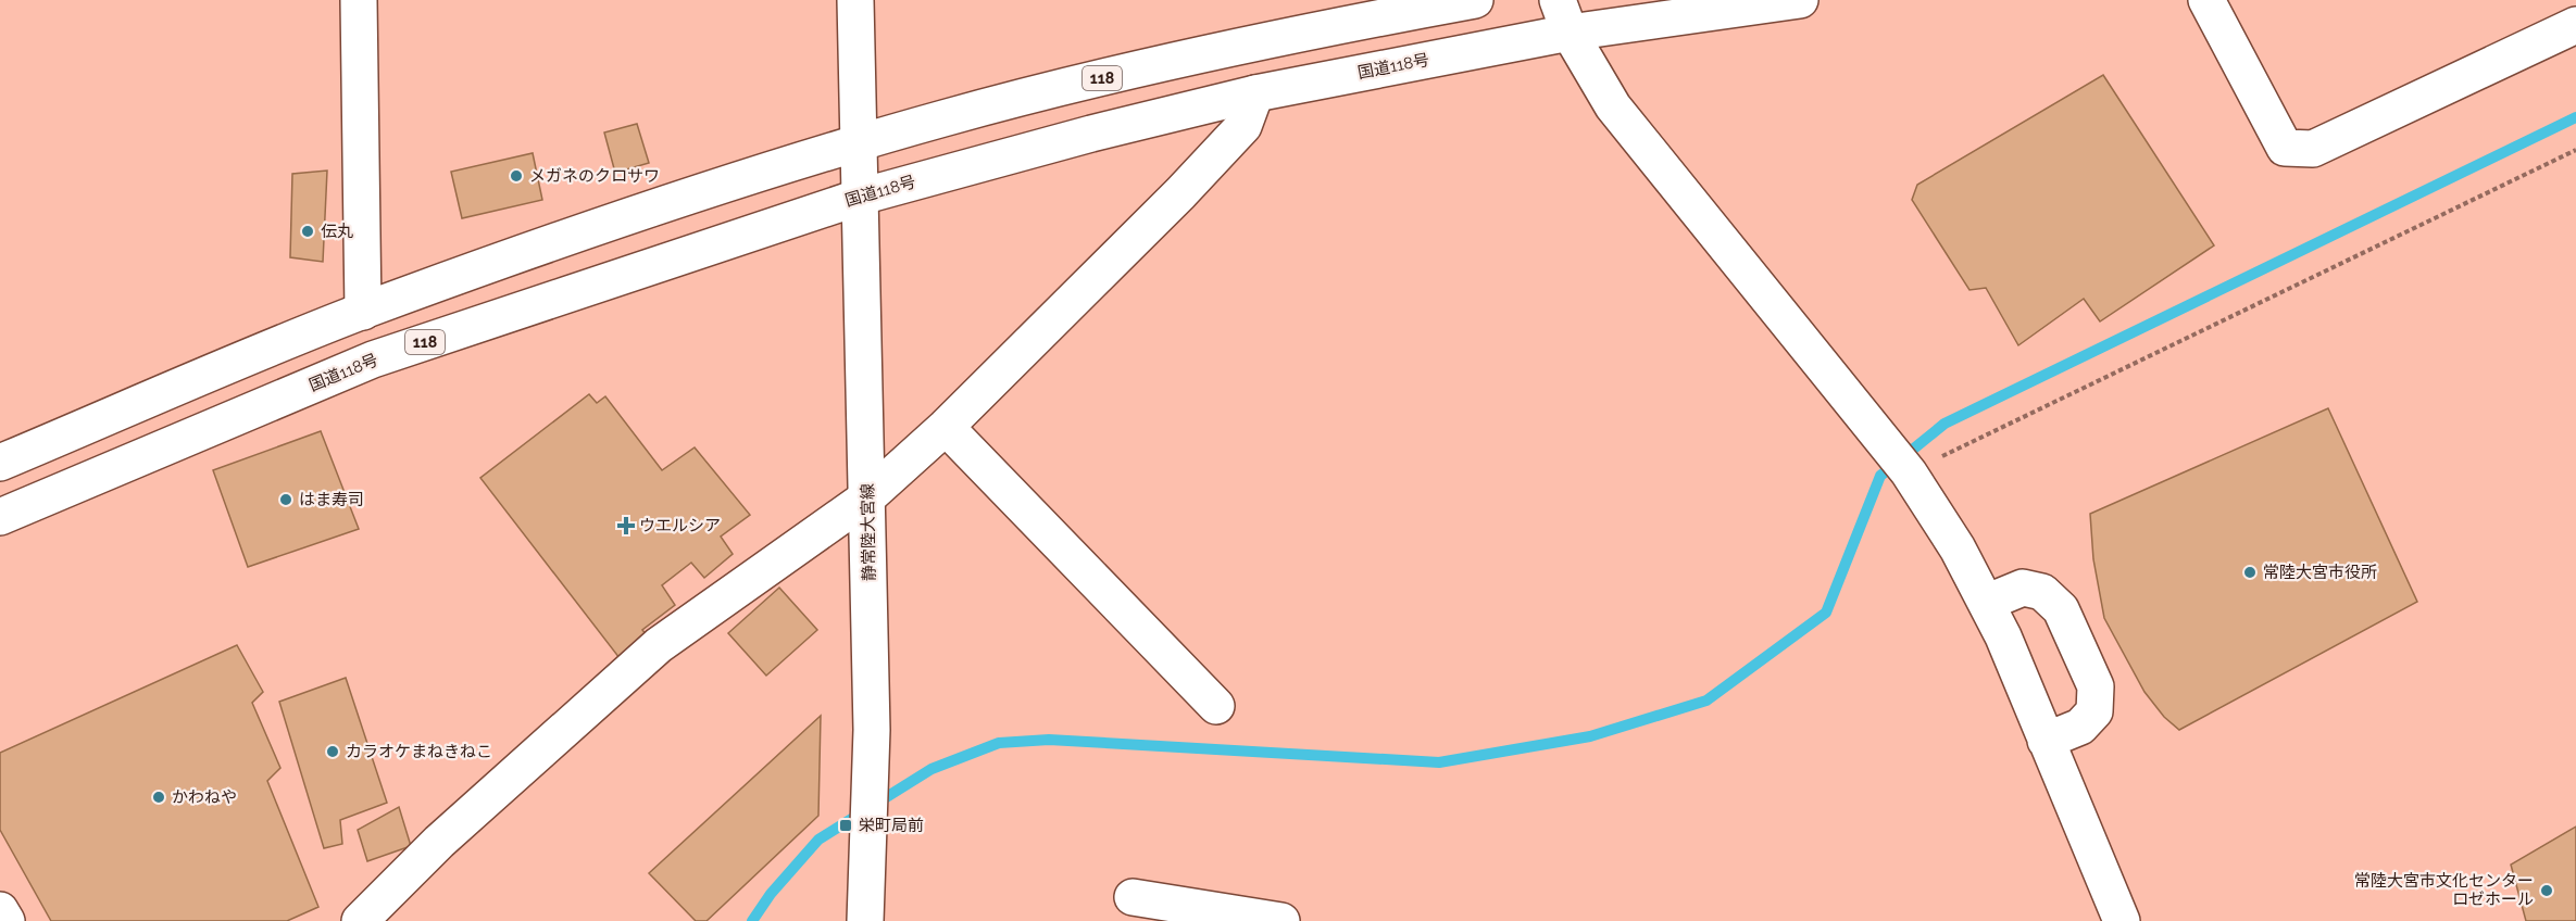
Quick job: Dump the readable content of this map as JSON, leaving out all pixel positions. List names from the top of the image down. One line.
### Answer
{"streets":{"main road":["国道118号","118","静常陸大宮線"]},"crossings":[["国道118号","静常陸大宮線"],["118","静常陸大宮線"]],"places":{"other":["メガネのクロサワ","伝丸","はま寿司","常陸大宮市役所","カラオケまねきねこ","かわねや","常陸大宮市文化センター ロゼホール"],"health":["ウエルシア"],"transit":["栄町局前"]}}
